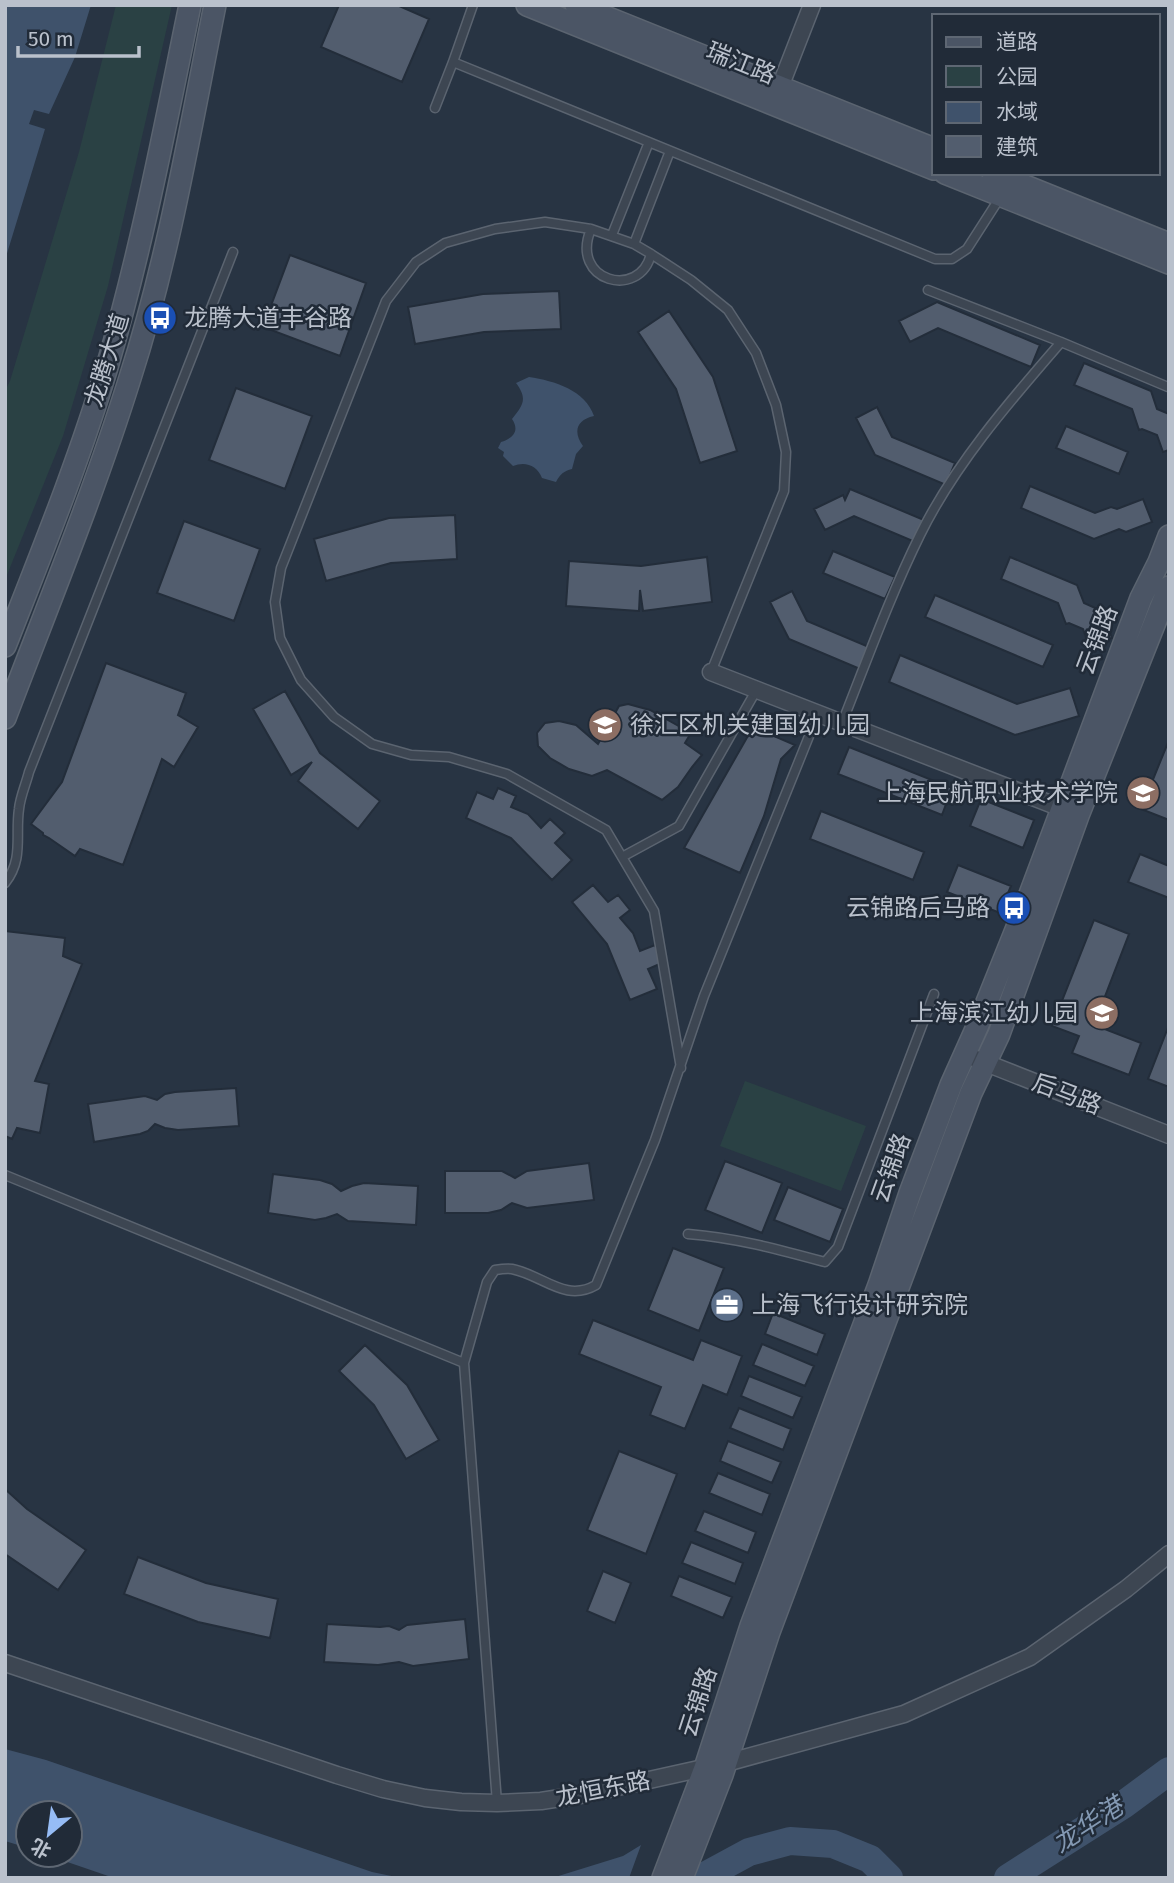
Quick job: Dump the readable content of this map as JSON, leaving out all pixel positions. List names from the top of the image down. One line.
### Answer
{"streets":{"main road":["瑞江路","龙腾大道","云锦路"],"street":["后马路","龙恒东路"]},"crossings":[["云锦路","后马路"],["云锦路","龙恒东路"]],"water":["龙华港"],"places":{"bus stop":["龙腾大道丰谷路","云锦路后马路"],"school or university":["徐汇区机关建国幼儿园","上海民航职业技术学院","上海滨江幼儿园"],"office":["上海飞行设计研究院"]},"legend":["道路","公园","水域","建筑"],"scale_bar":"50 m","north":"bottom left"}
